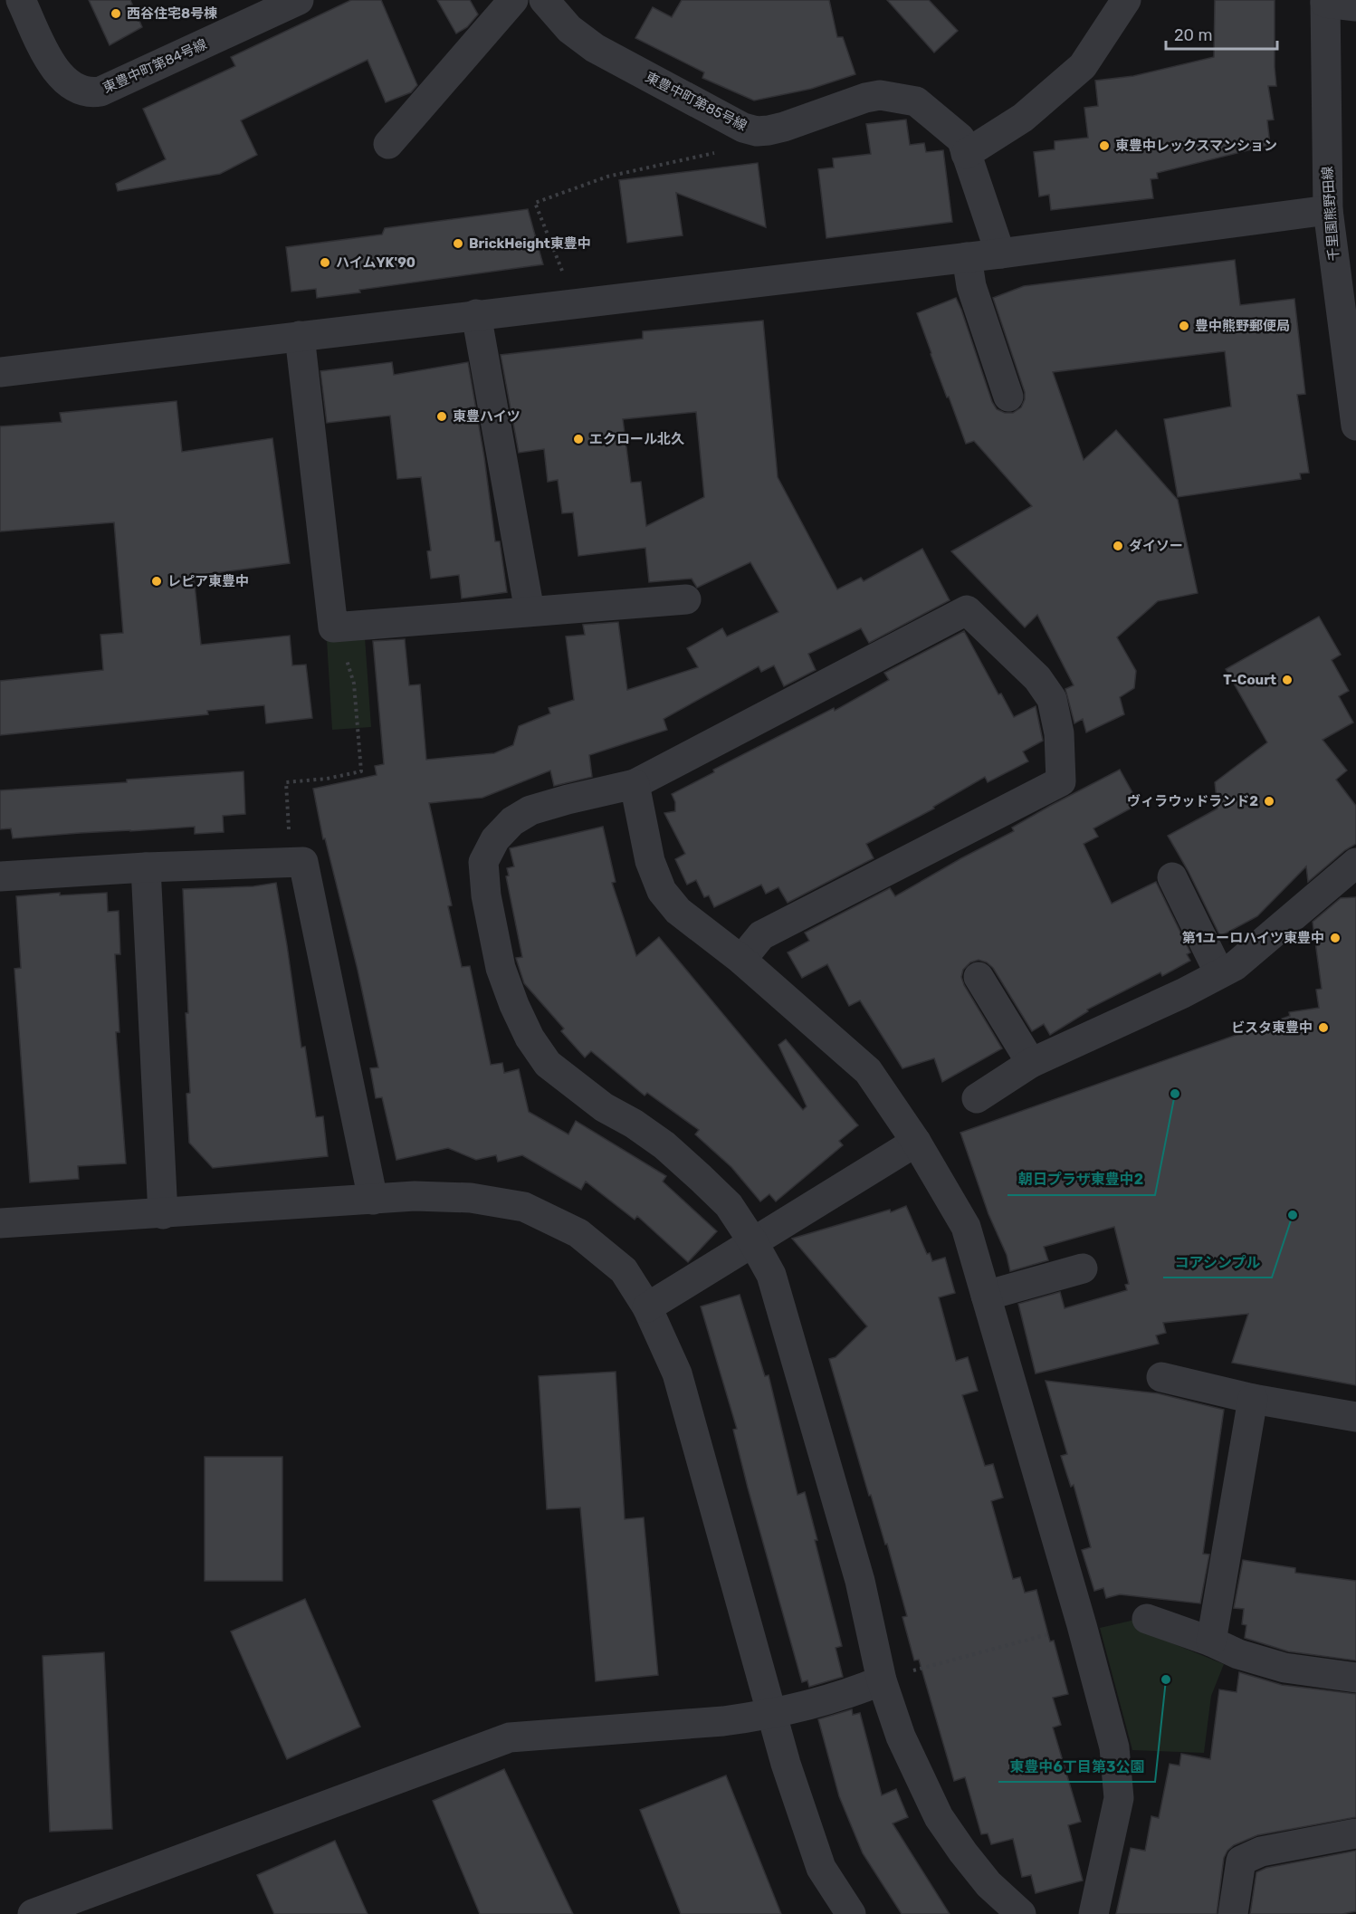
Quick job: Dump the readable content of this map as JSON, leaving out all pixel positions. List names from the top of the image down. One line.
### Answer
{"streets":{"street":["東豊中町第84号線","東豊中町第85号線","千里園熊野田線"]},"places":["西谷住宅8号棟","東豊中レックスマンション","BrickHeight東豊中","ハイムYK'90","豊中熊野郵便局","東豊ハイツ","エクロール北久","ダイソー","レピア東豊中","T-Court","ヴィラウッドランド2","第1ユーロハイツ東豊中","ビスタ東豊中","朝日プラザ東豊中2","コアシンプル","東豊中6丁目第3公園"],"scale_bar":"20 m"}
